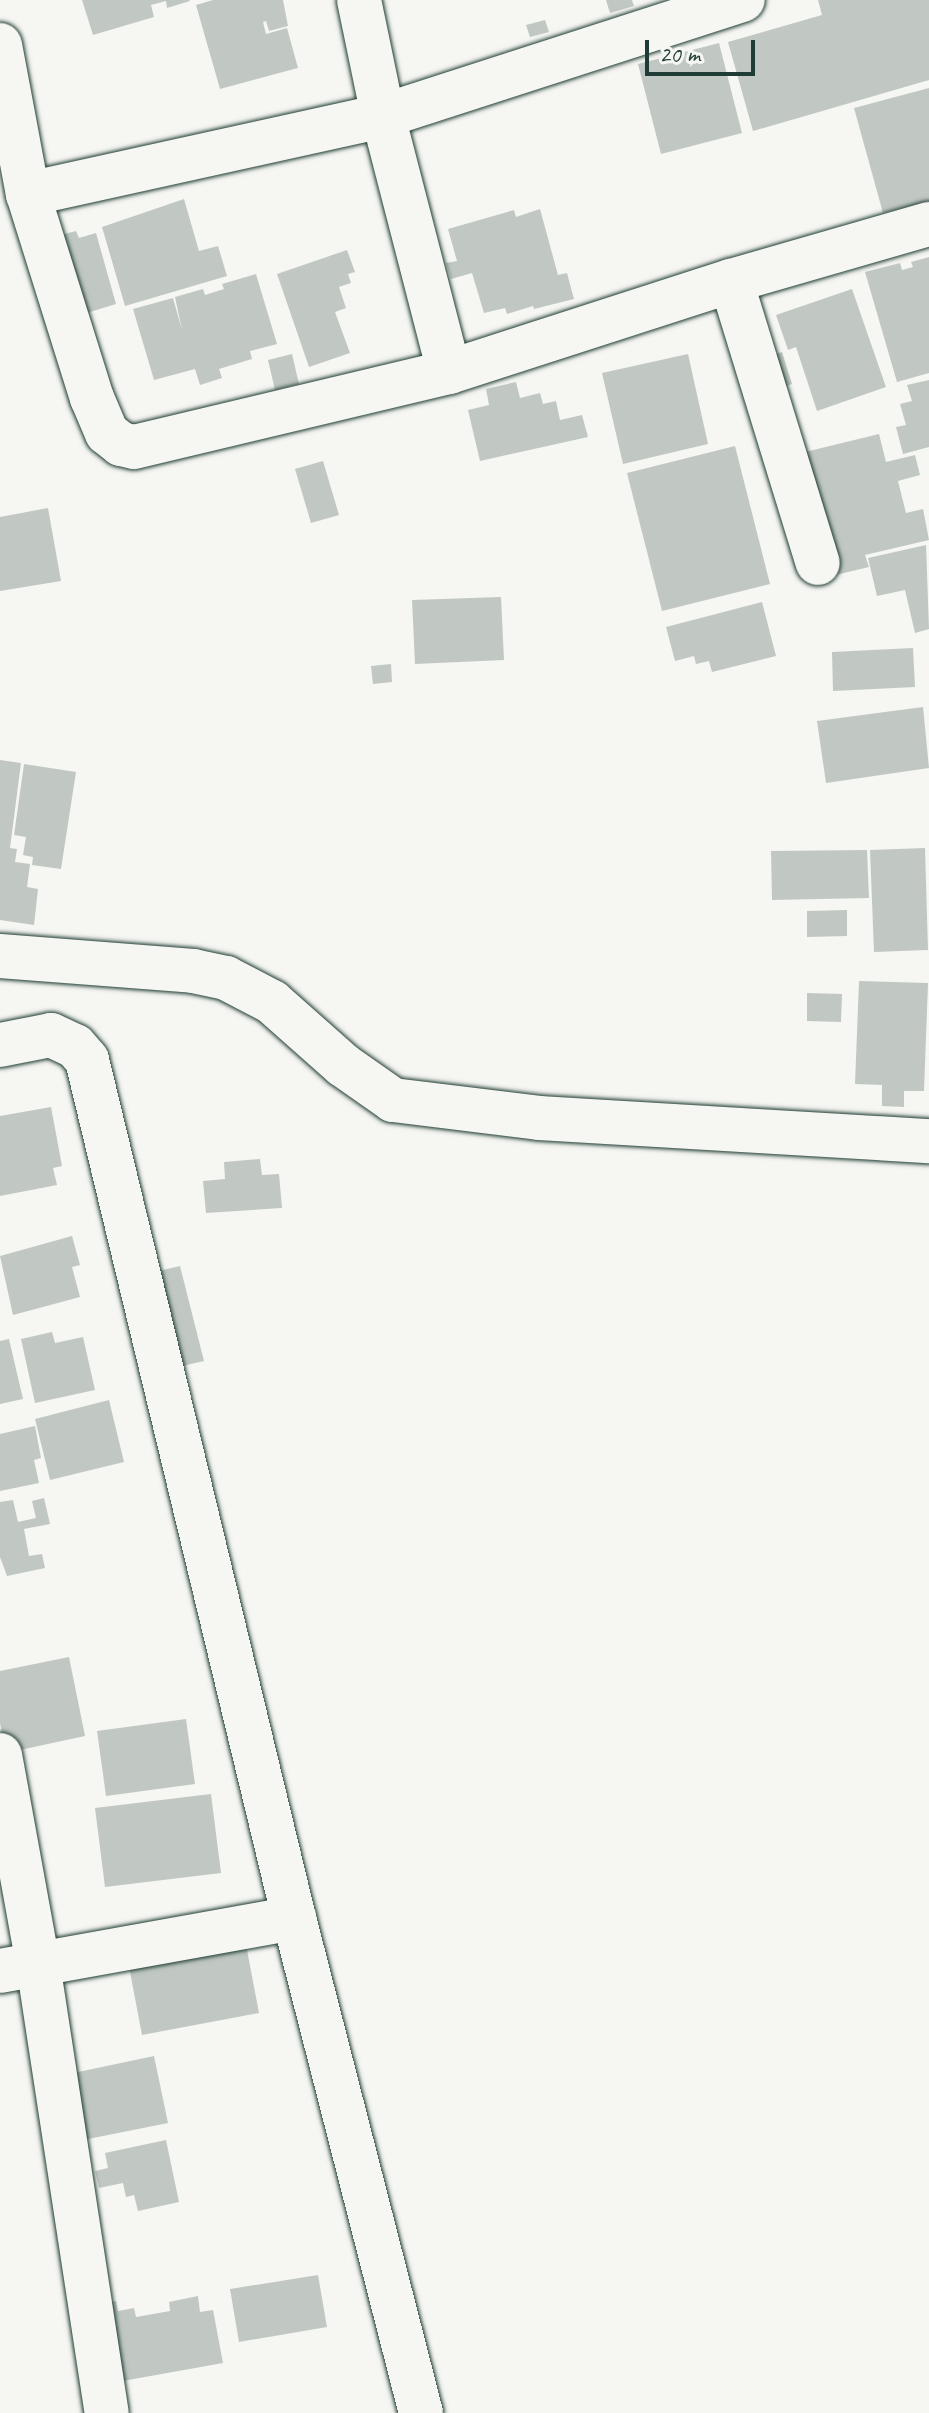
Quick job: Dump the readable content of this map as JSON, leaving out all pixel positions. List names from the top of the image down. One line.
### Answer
{"scale_bar":"20 m"}
